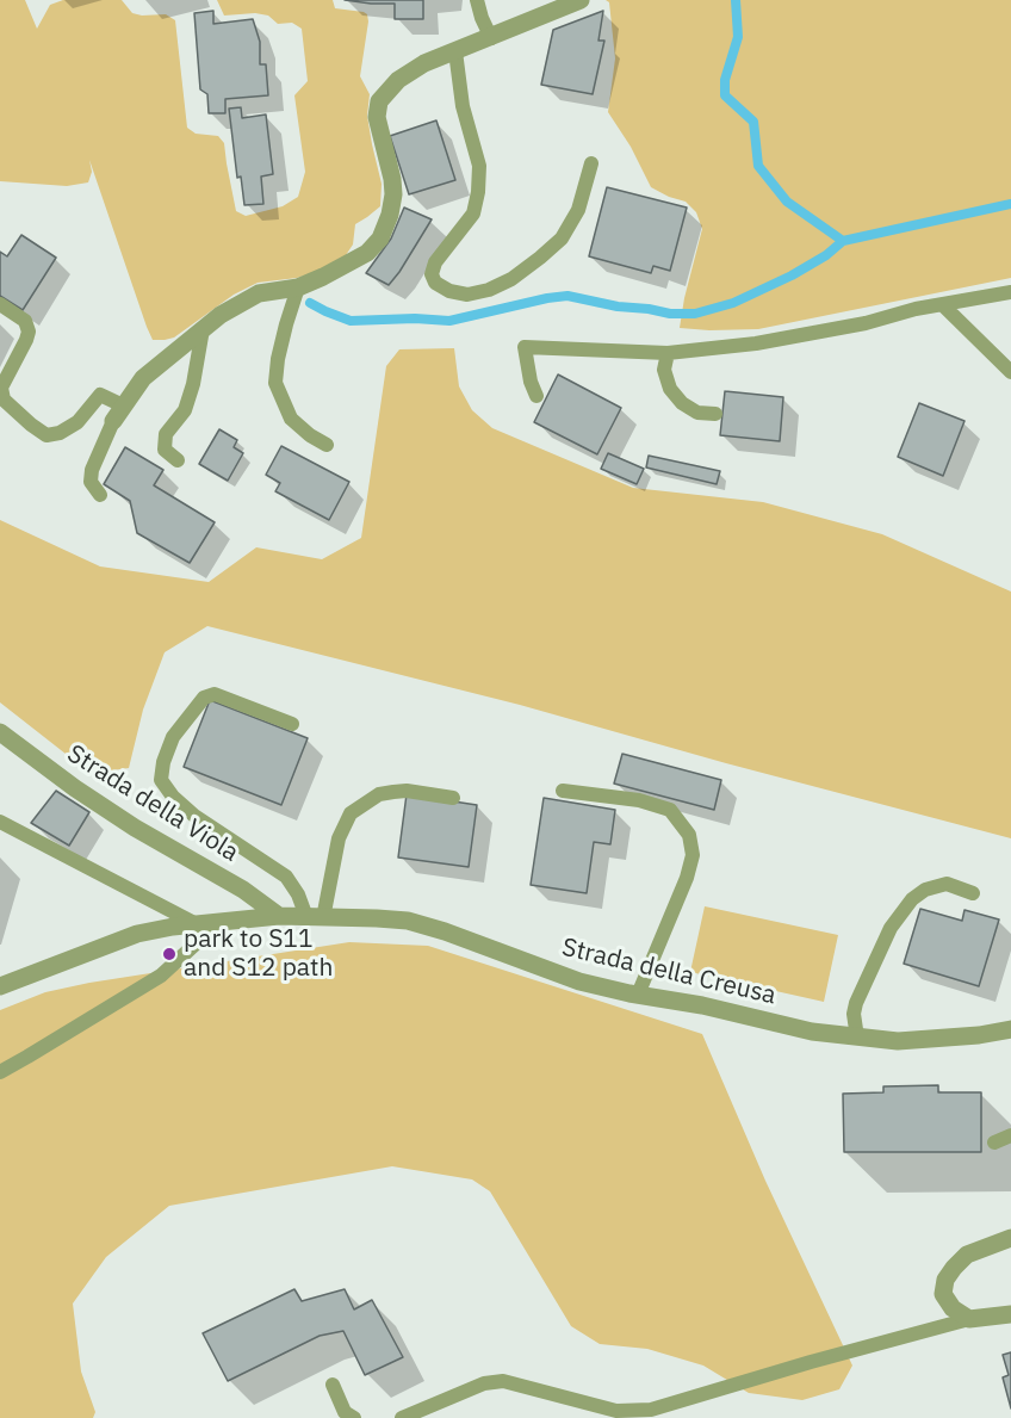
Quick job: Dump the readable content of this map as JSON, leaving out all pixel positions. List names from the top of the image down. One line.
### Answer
{"streets":{"street":["Strada della Viola","Strada della Creusa"]},"crossings":[["Strada della Viola","Strada della Creusa"]],"places":["park to S11 and S12 path"]}
